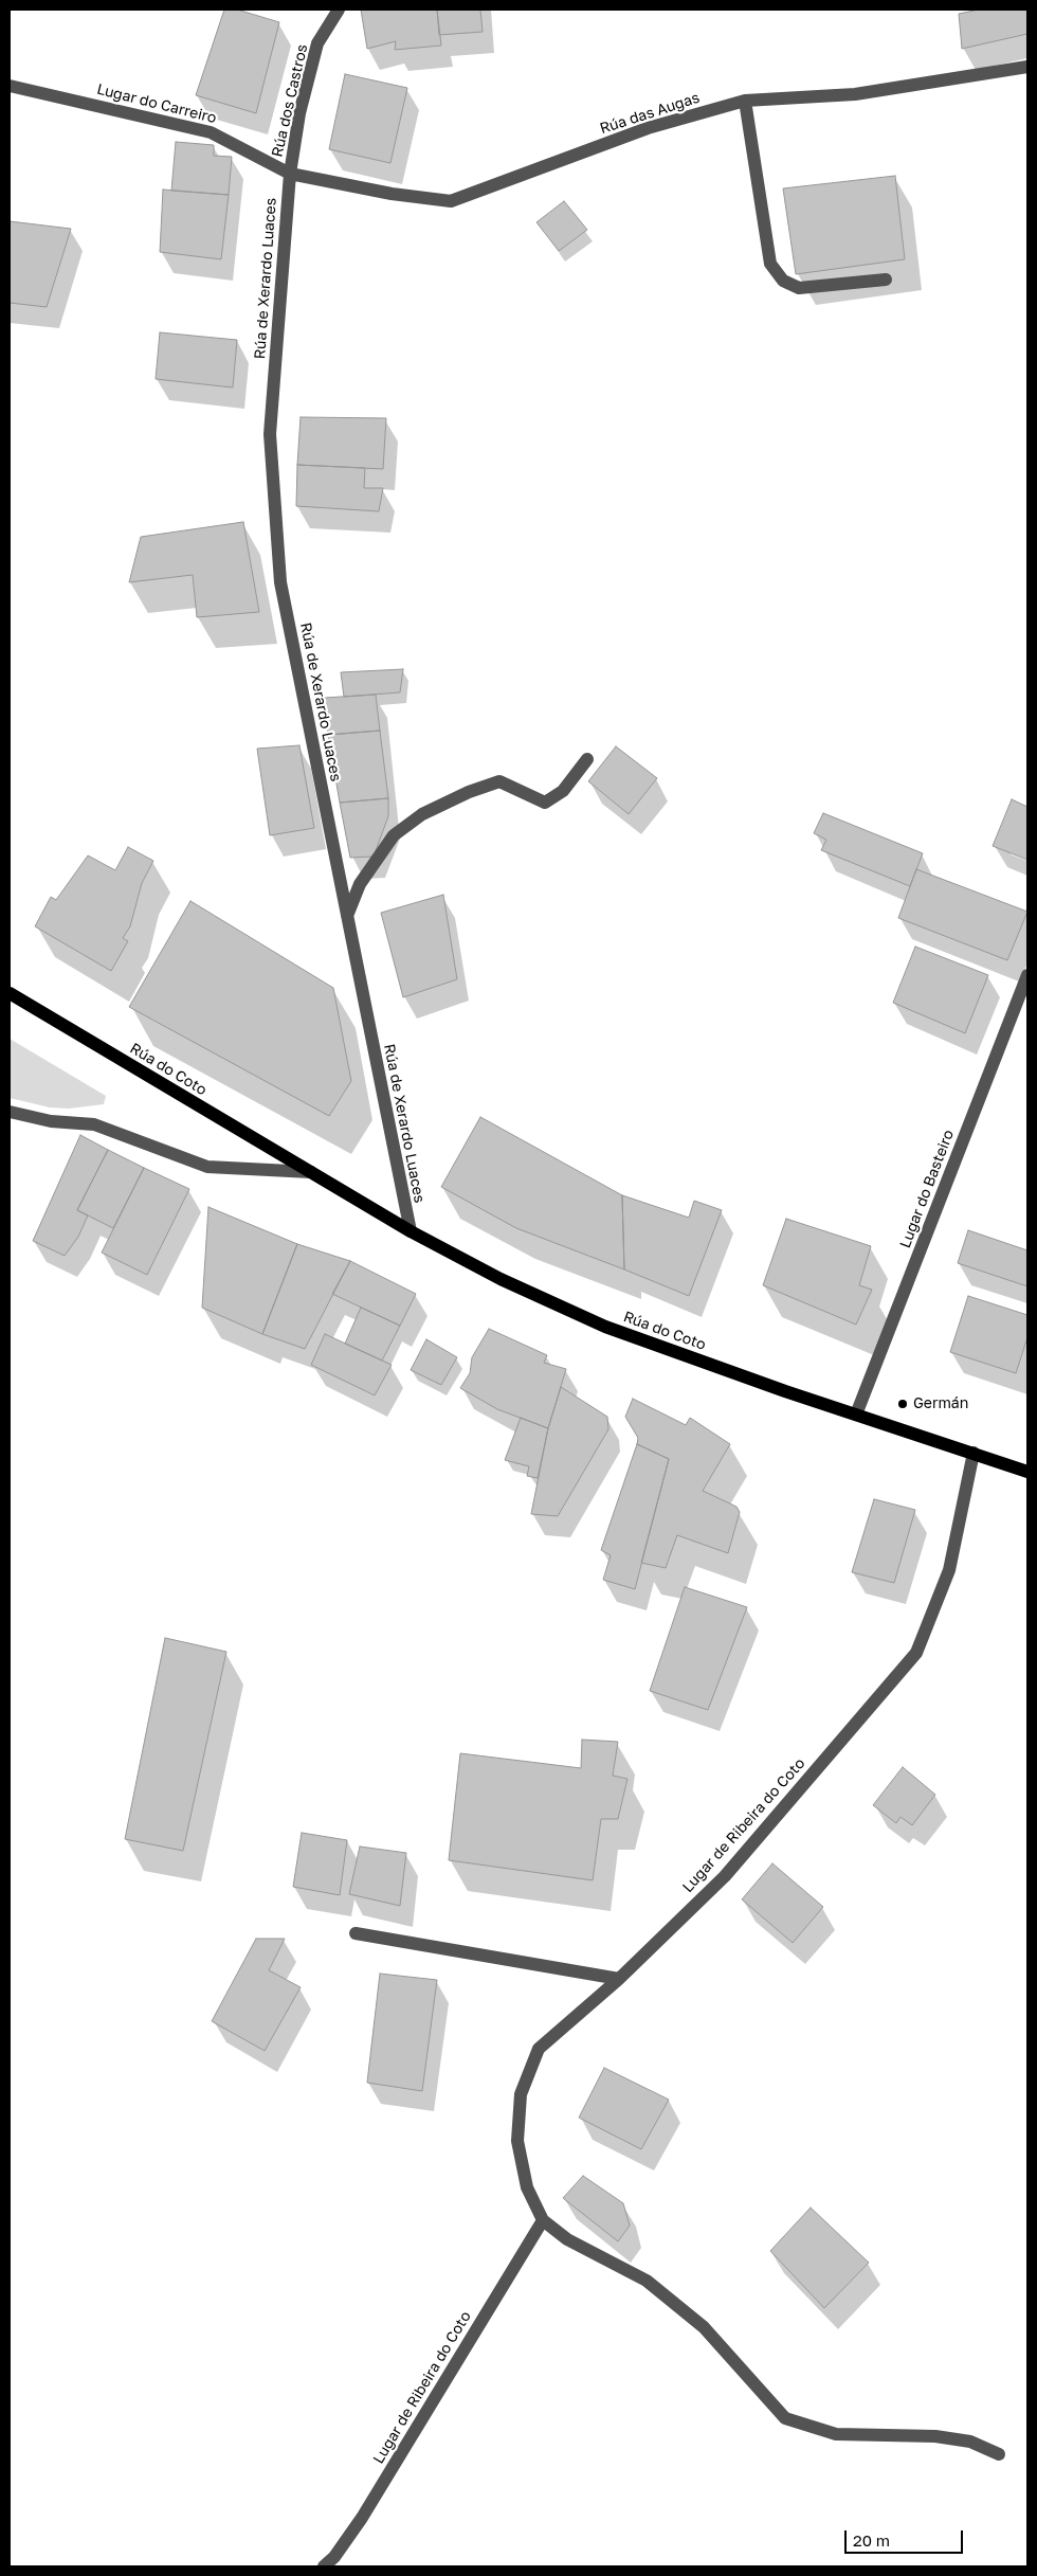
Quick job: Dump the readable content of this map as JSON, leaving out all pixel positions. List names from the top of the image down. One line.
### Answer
{"streets":{"main road":["Rúa do Coto"],"street":["Rúa dos Castros","Lugar do Carreiro","Rúa das Augas","Rúa de Xerardo Luaces","Lugar do Basteiro","Lugar de Ribeira do Coto"]},"crossings":[["Rúa dos Castros","Lugar do Carreiro"],["Rúa dos Castros","Rúa das Augas"],["Rúa dos Castros","Rúa de Xerardo Luaces"],["Lugar do Carreiro","Rúa das Augas"],["Lugar do Carreiro","Rúa de Xerardo Luaces"],["Rúa das Augas","Rúa de Xerardo Luaces"],["Rúa de Xerardo Luaces","Rúa do Coto"],["Rúa do Coto","Lugar do Basteiro"],["Rúa do Coto","Lugar de Ribeira do Coto"]],"places":["Germán"],"scale_bar":"20 m"}
